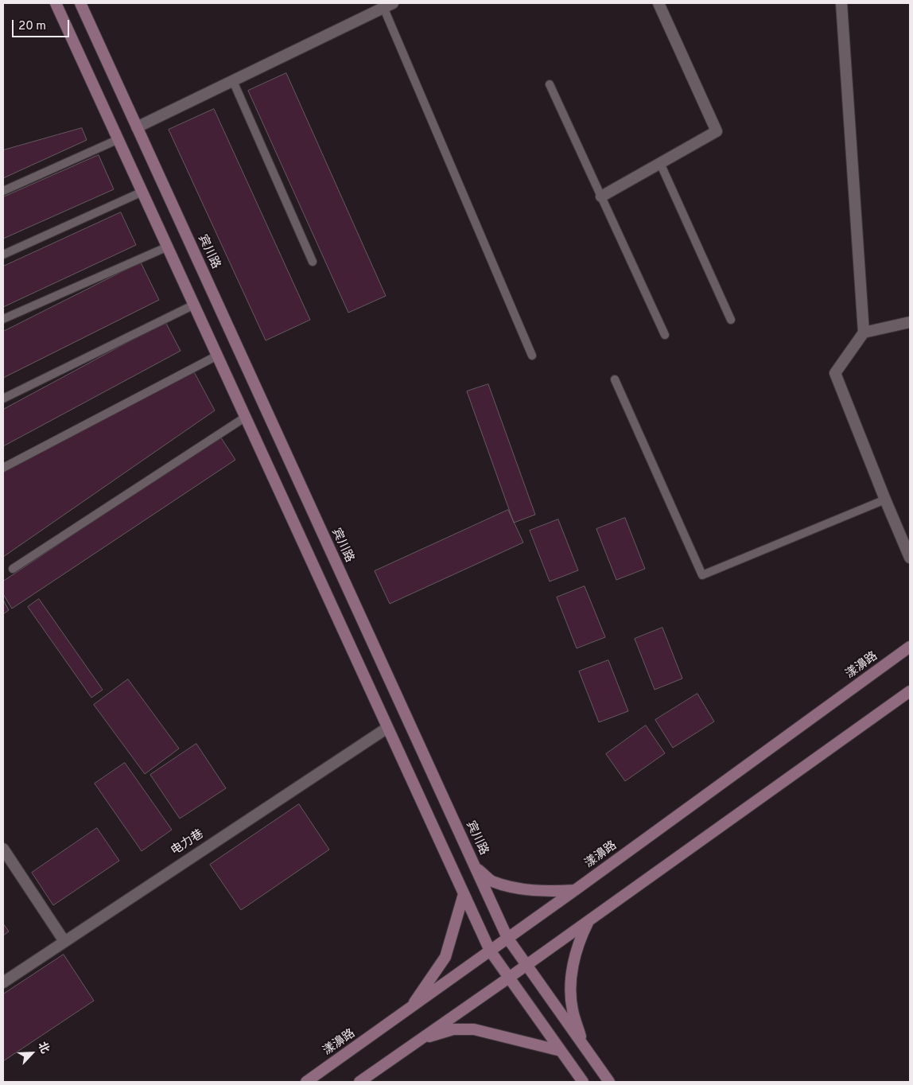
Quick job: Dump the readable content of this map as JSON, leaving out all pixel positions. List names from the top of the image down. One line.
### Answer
{"streets":{"main road":["宾川路","漾濞路"],"street":["电力巷"]},"crossings":[["宾川路","漾濞路"]],"scale_bar":"20 m","north":"top right"}
